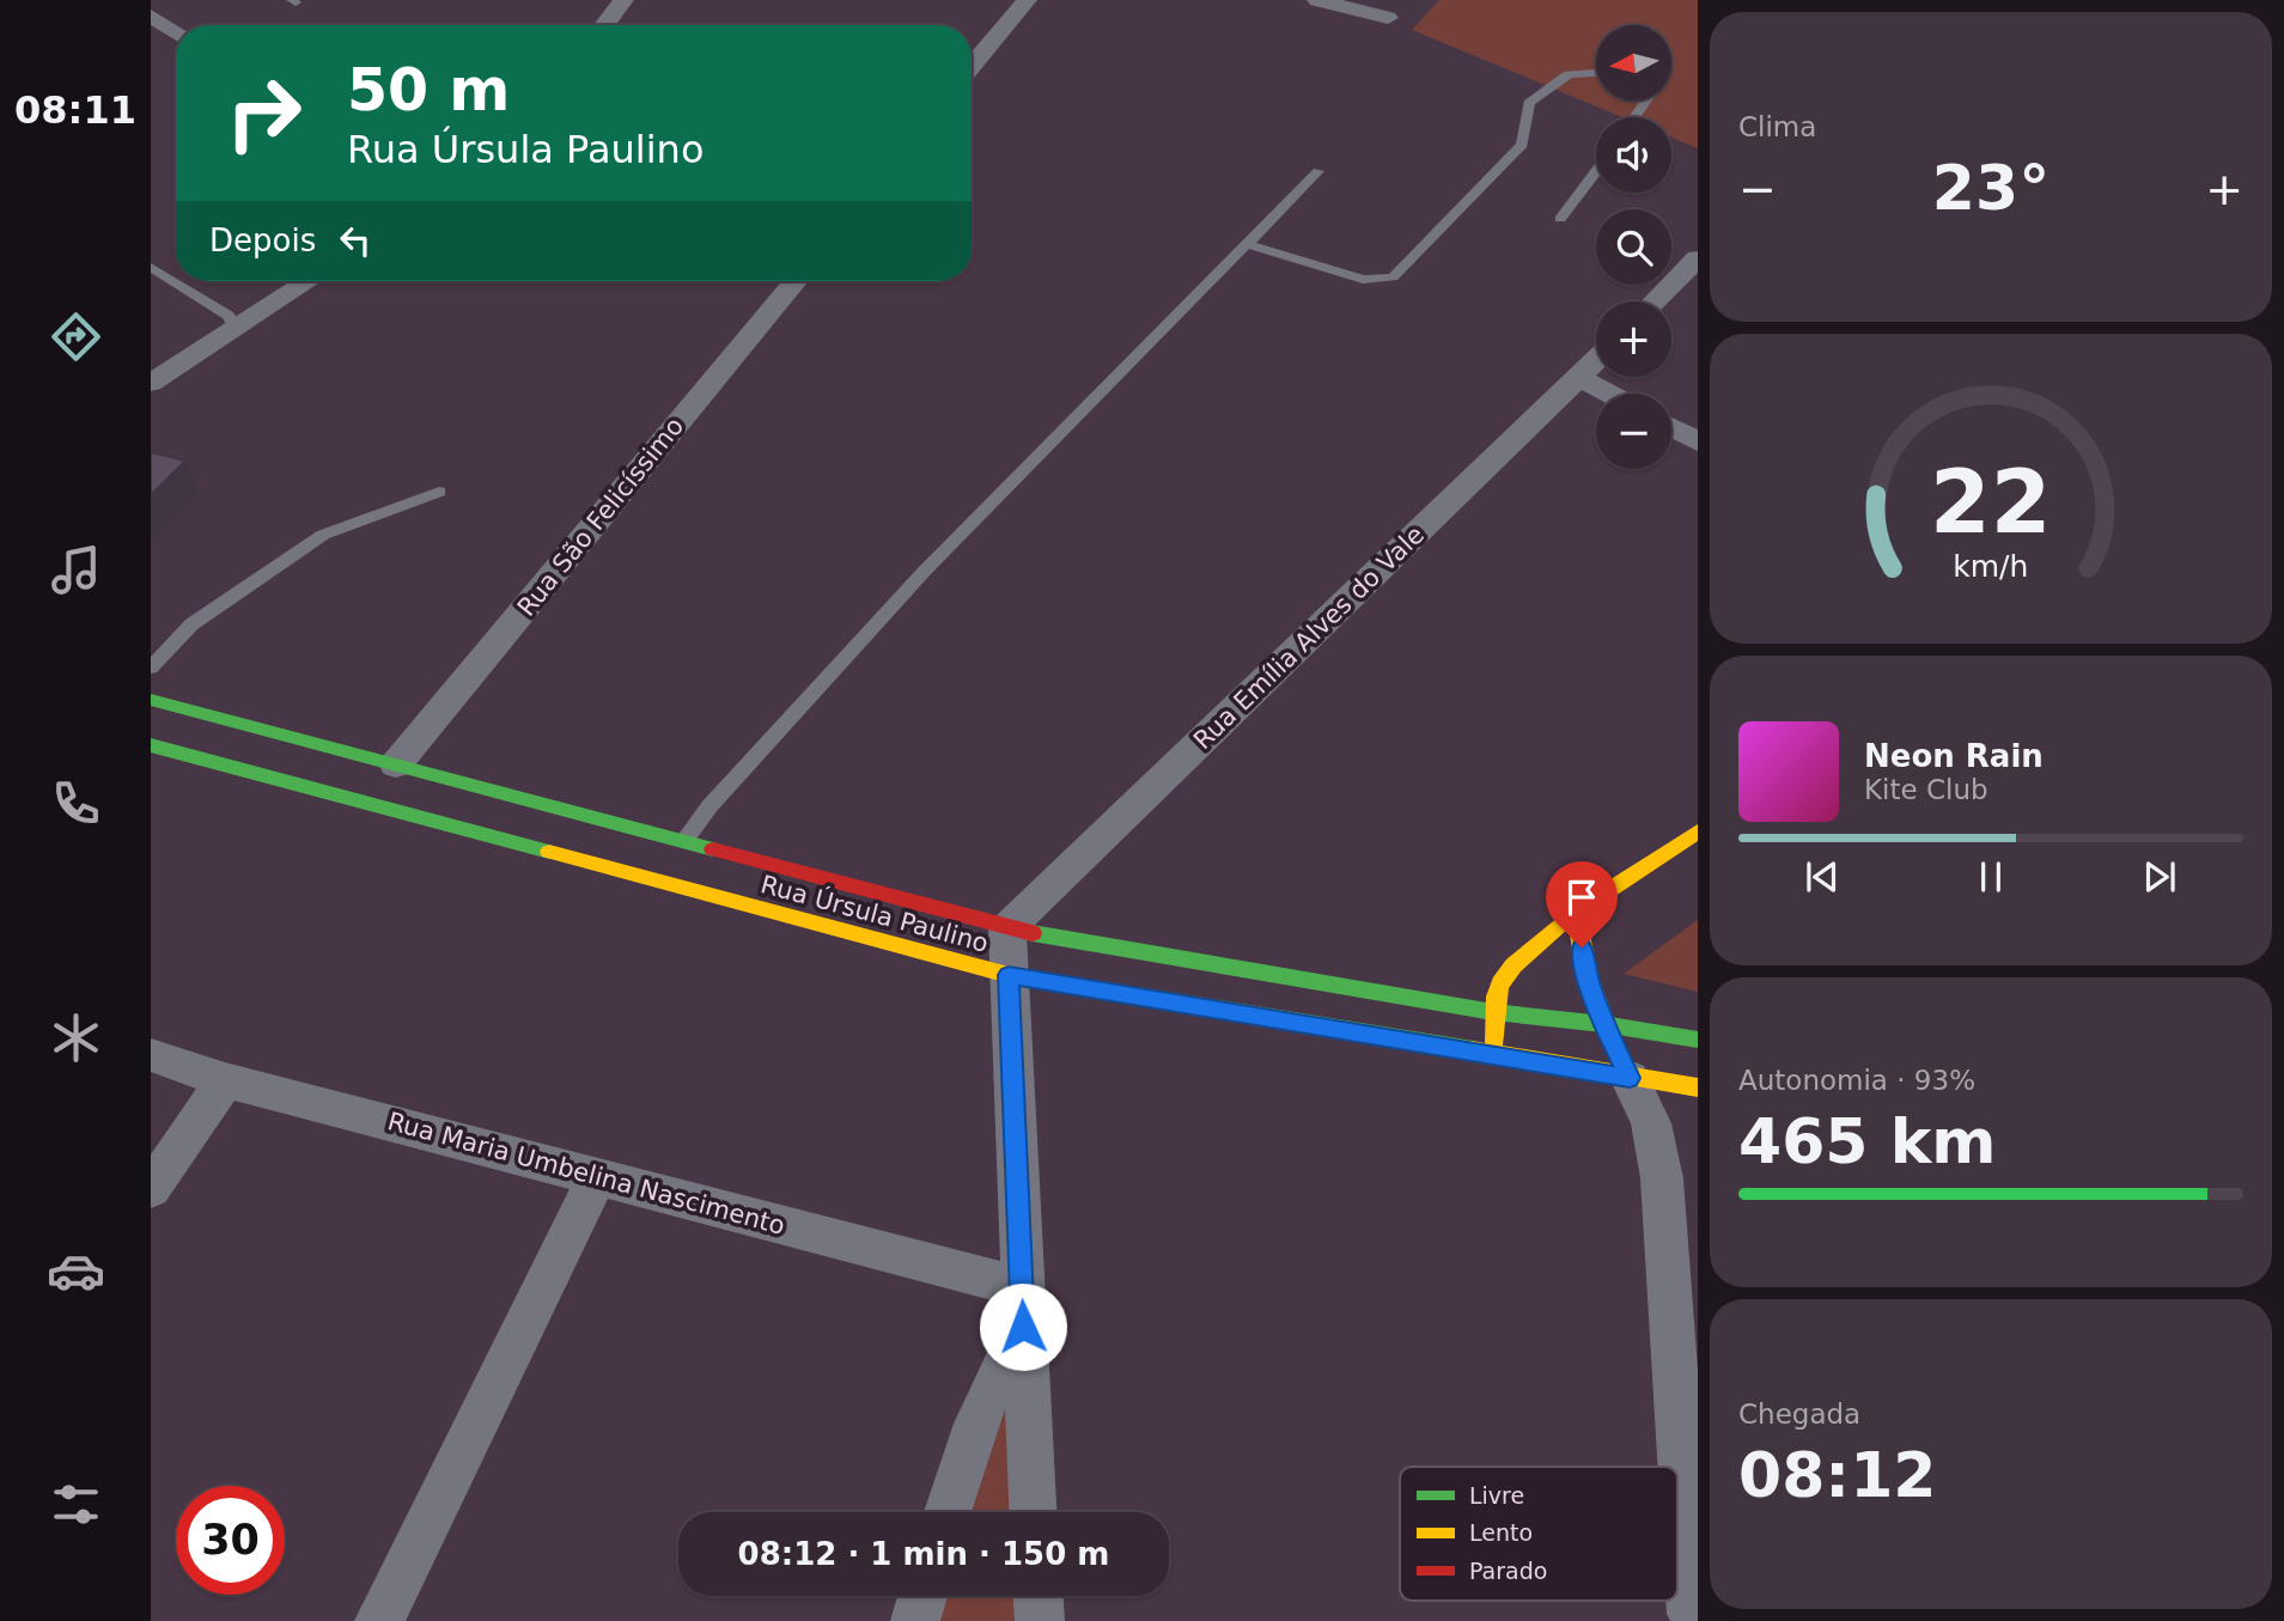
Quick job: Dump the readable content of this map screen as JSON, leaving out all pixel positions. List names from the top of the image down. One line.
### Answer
{"streets":{"main road":["Rua Úrsula Paulino"],"street":["Rua São Felicíssimo","Rua Emília Alves do Vale","Rua Maria Umbelina Nascimento"]},"crossings":[["Rua São Felicíssimo","Rua Úrsula Paulino"],["Rua Emília Alves do Vale","Rua Úrsula Paulino"]],"legend":["Livre","Lento","Parado"],"north":"left","page":{"tabs":"08:11","tile":["Clima",["Autonomia · 93%","465 km"],["Chegada","08:12"]],"map_buttons":["+","−"],"turn":["50 m","Rua Úrsula Paulino"],"heat":["−","23°","+"],"then":"Depois","song":["Neon Rain","Kite Club"],"limit":"30","trip":"08:12 · 1 min · 150 m","gauge":["22","km/h"]}}
